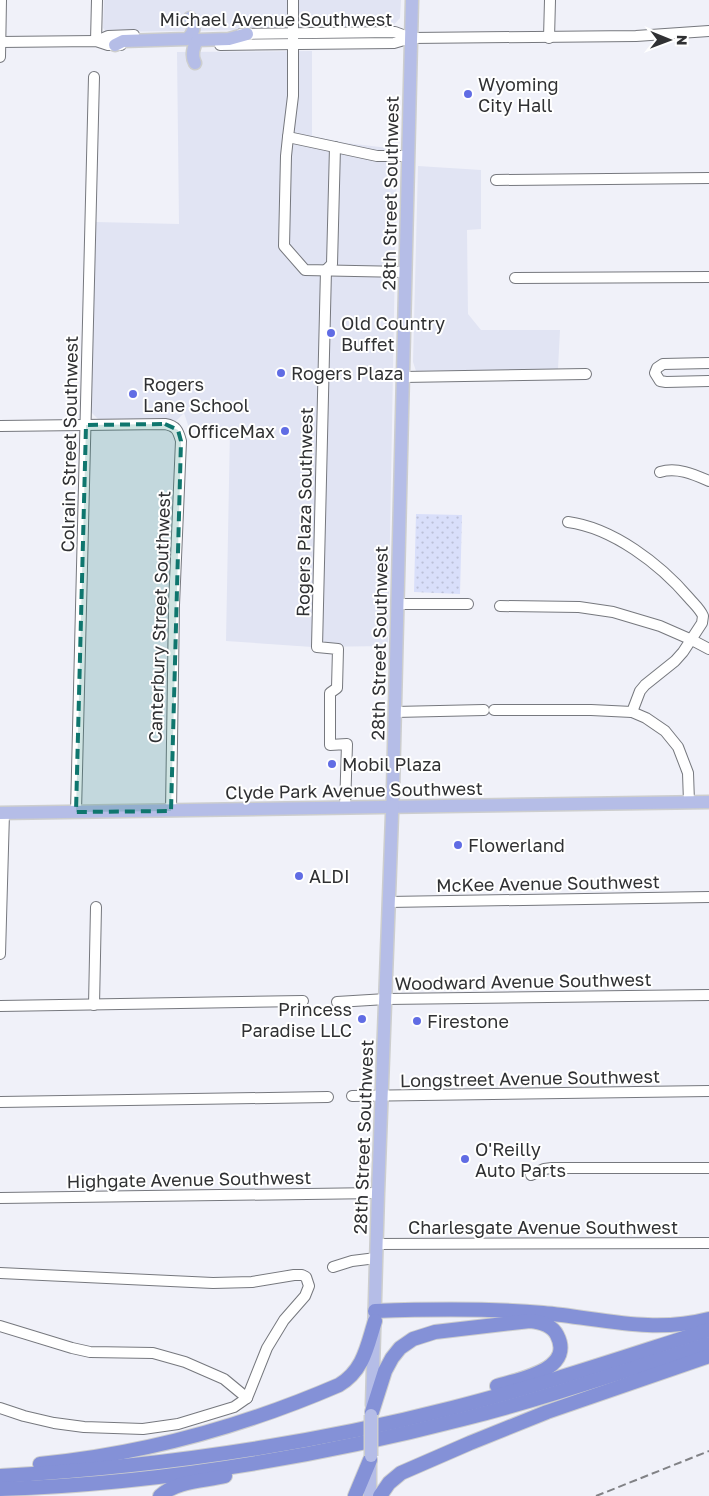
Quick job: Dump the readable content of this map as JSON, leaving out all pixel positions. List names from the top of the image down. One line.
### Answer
{"streets":{"main road":["28th Street Southwest","Clyde Park Avenue Southwest"],"street":["Michael Avenue Southwest","Colrain Street Southwest","Rogers Plaza Southwest","Canterbury Street Southwest","McKee Avenue Southwest","Woodward Avenue Southwest","Longstreet Avenue Southwest","Highgate Avenue Southwest","Charlesgate Avenue Southwest"]},"crossings":[["Michael Avenue Southwest","28th Street Southwest"],["28th Street Southwest","Clyde Park Avenue Southwest"],["28th Street Southwest","McKee Avenue Southwest"],["28th Street Southwest","Woodward Avenue Southwest"],["28th Street Southwest","Longstreet Avenue Southwest"],["28th Street Southwest","Highgate Avenue Southwest"],["28th Street Southwest","Charlesgate Avenue Southwest"],["Colrain Street Southwest","Canterbury Street Southwest"],["Colrain Street Southwest","Clyde Park Avenue Southwest"],["Rogers Plaza Southwest","Clyde Park Avenue Southwest"],["Canterbury Street Southwest","Clyde Park Avenue Southwest"]],"places":["Wyoming City Hall","Old Country Buffet","Rogers Plaza","Rogers Lane School","OfficeMax","Mobil Plaza","Flowerland","ALDI","Princess Paradise LLC","Firestone","O'Reilly Auto Parts"],"north":"right"}
